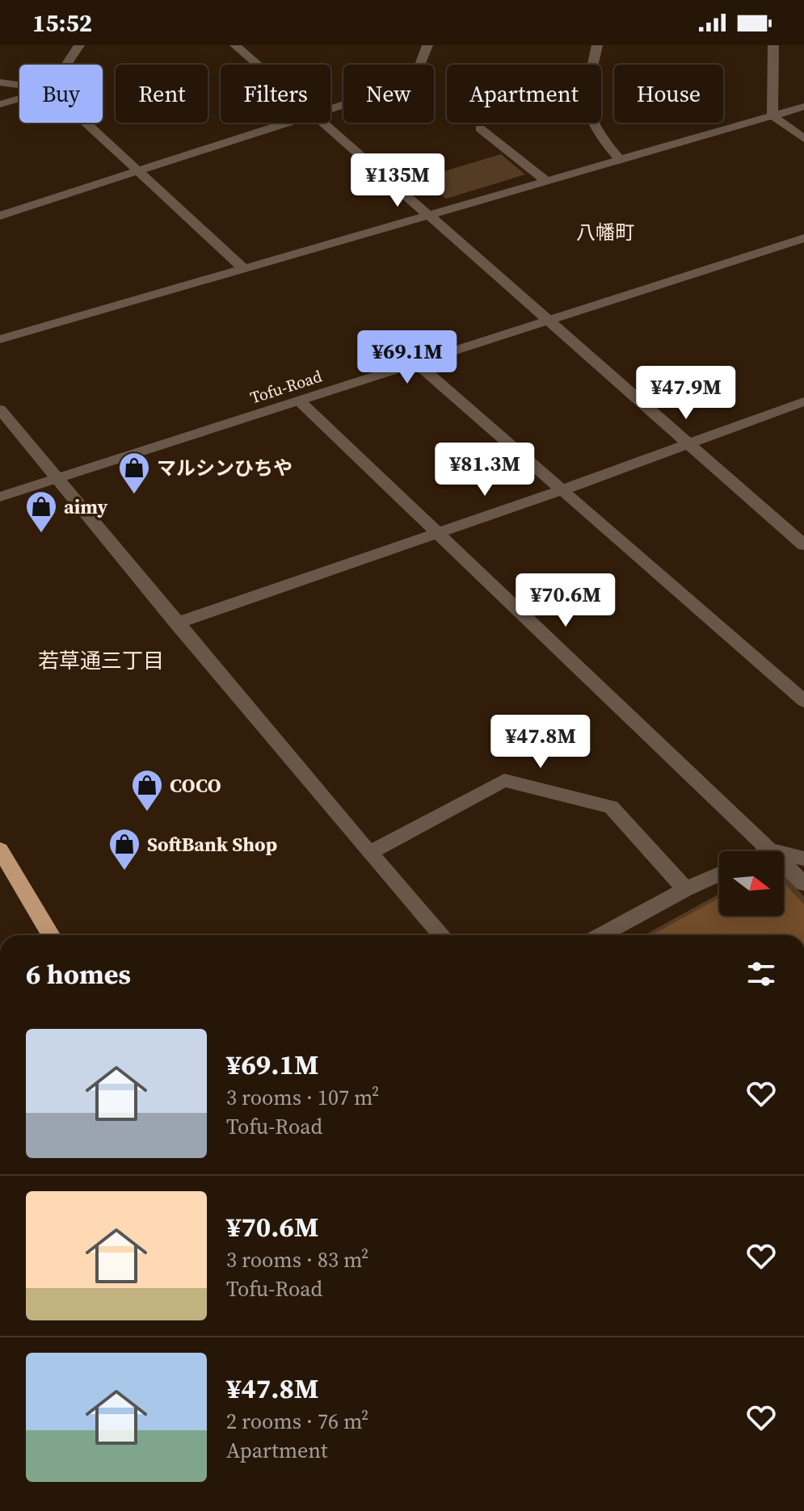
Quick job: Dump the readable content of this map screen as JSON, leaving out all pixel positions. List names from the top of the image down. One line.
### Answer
{"streets":{"street":["Tofu-Road"]},"districts":["八幡町","若草通三丁目"],"places":{"shop":["マルシンひちや","aimy","COCO","SoftBank Shop"]},"north":"right","page":{"status":"15:52","chip":["Buy","Rent","Filters","New","Apartment","House"],"price":["¥135M","¥69.1M","¥47.9M","¥81.3M","¥70.6M","¥47.8M"],"heading":"6 homes","list":[{"name":"¥69.1M","note":"3 rooms · 107 m² · Tofu-Road"},{"name":"¥70.6M","note":"3 rooms · 83 m² · Tofu-Road"},{"name":"¥47.8M","note":"2 rooms · 76 m² · Apartment"}]}}
